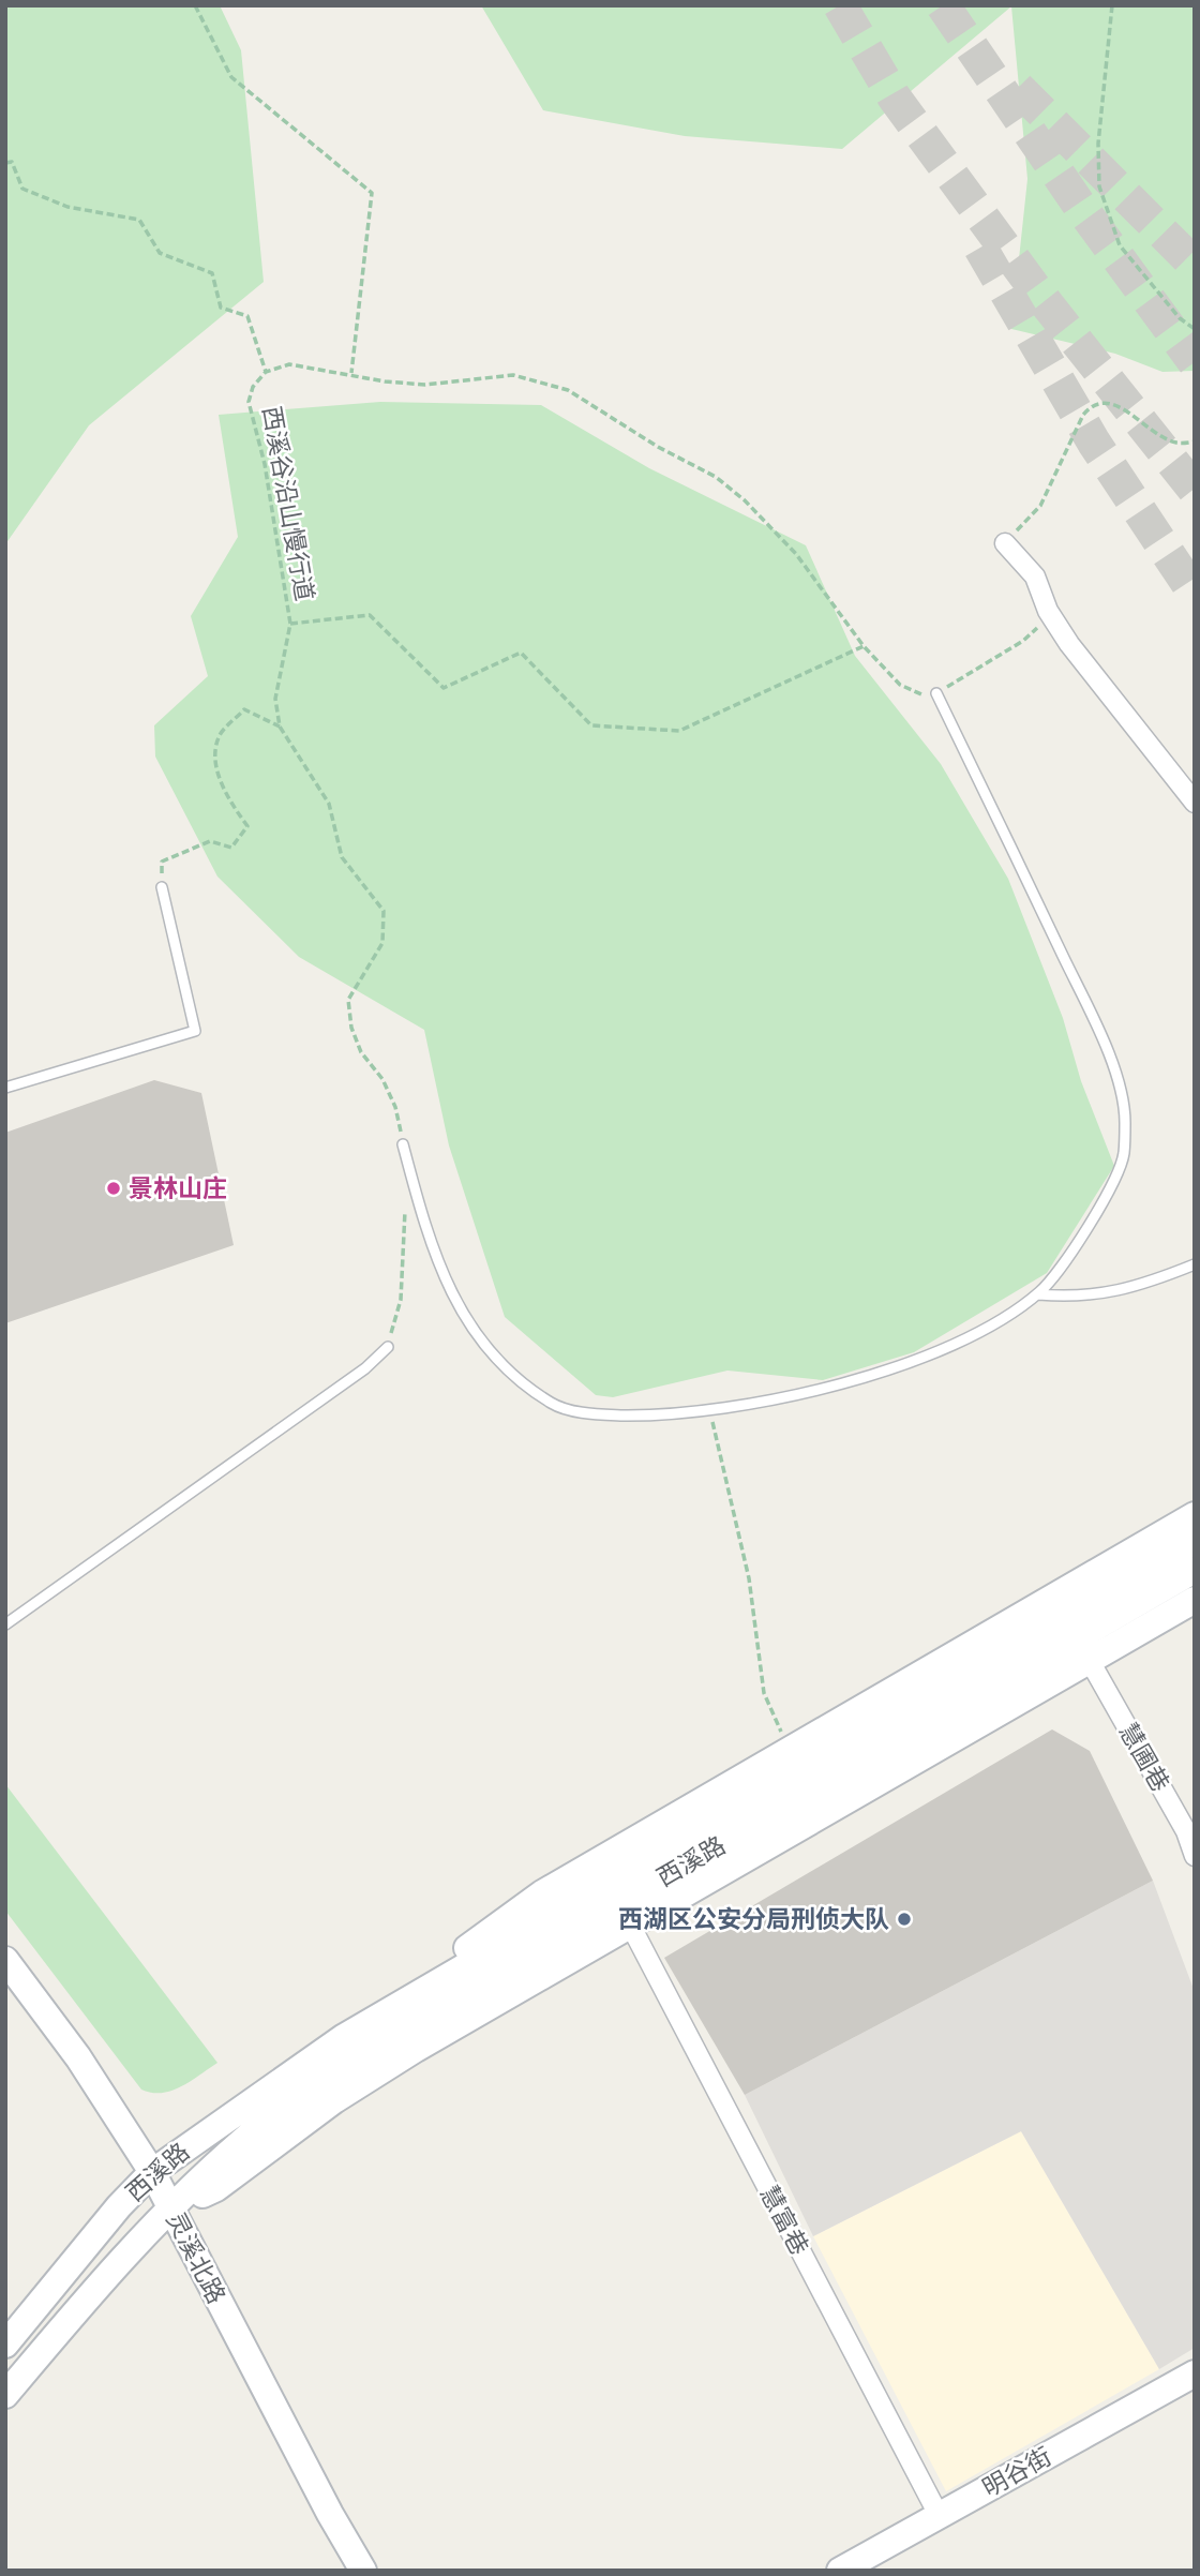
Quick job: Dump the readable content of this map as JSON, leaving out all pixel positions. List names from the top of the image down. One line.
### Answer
{"streets":{"main road":["西溪路","灵溪北路","明谷街"],"street":["慧圃巷","慧富巷"],"path":["西溪谷沿山慢行道"]},"crossings":[["慧圃巷","西溪路"],["西溪路","慧富巷"],["西溪路","灵溪北路"],["慧富巷","明谷街"]],"places":["景林山庄","西湖区公安分局刑侦大队"]}
